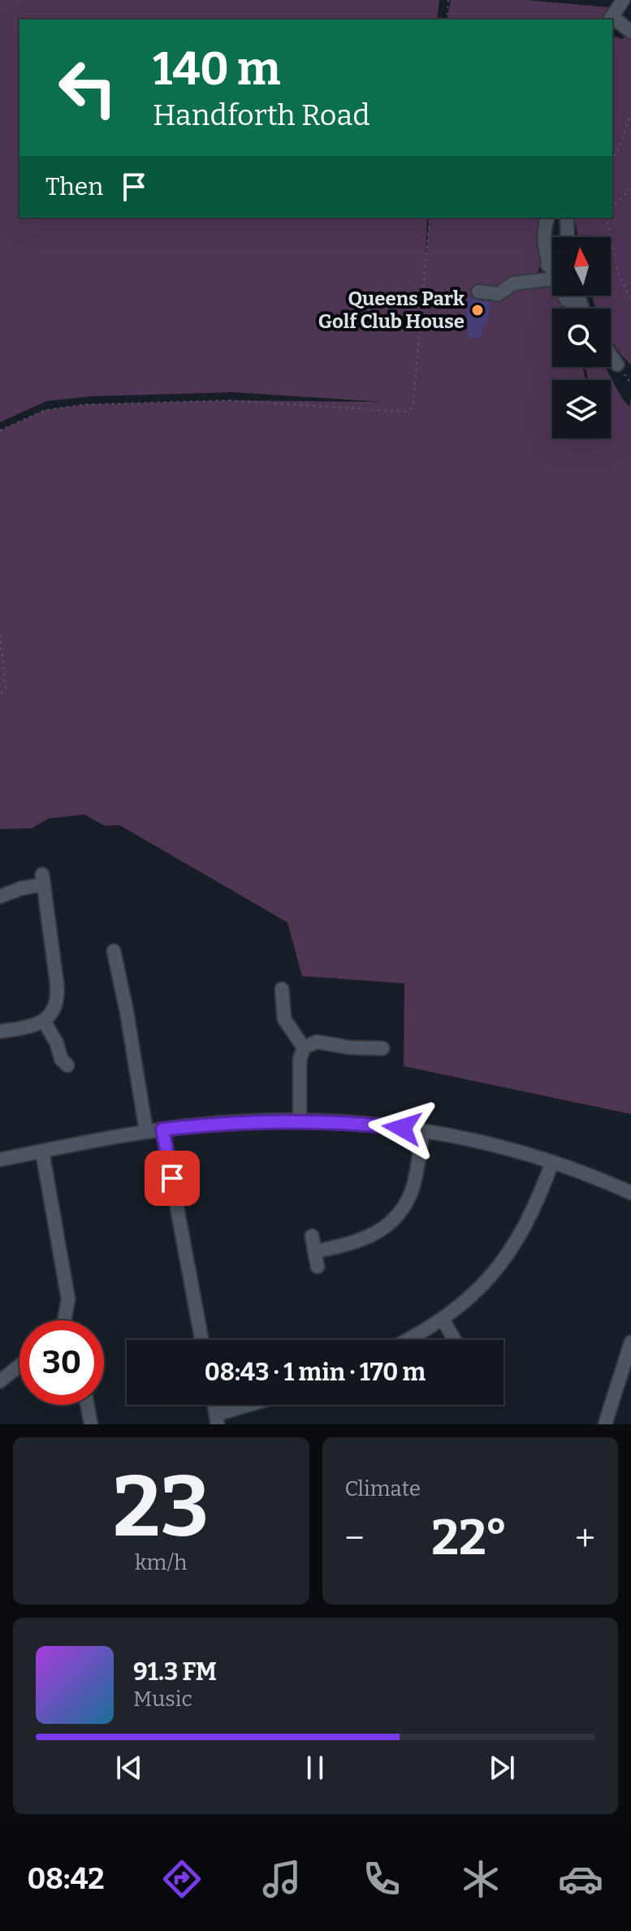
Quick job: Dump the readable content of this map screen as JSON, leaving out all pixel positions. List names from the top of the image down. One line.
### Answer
{"places":["Queens Park Golf Club House"],"north":"top","page":{"turn":["140 m","Handforth Road"],"then":"Then","limit":"30","trip":"08:43 · 1 min · 170 m","tile":[["23","km/h"],"Climate"],"heat":["−","22°","+"],"song":["91.3 FM","Music"],"tabs":"08:42"}}
